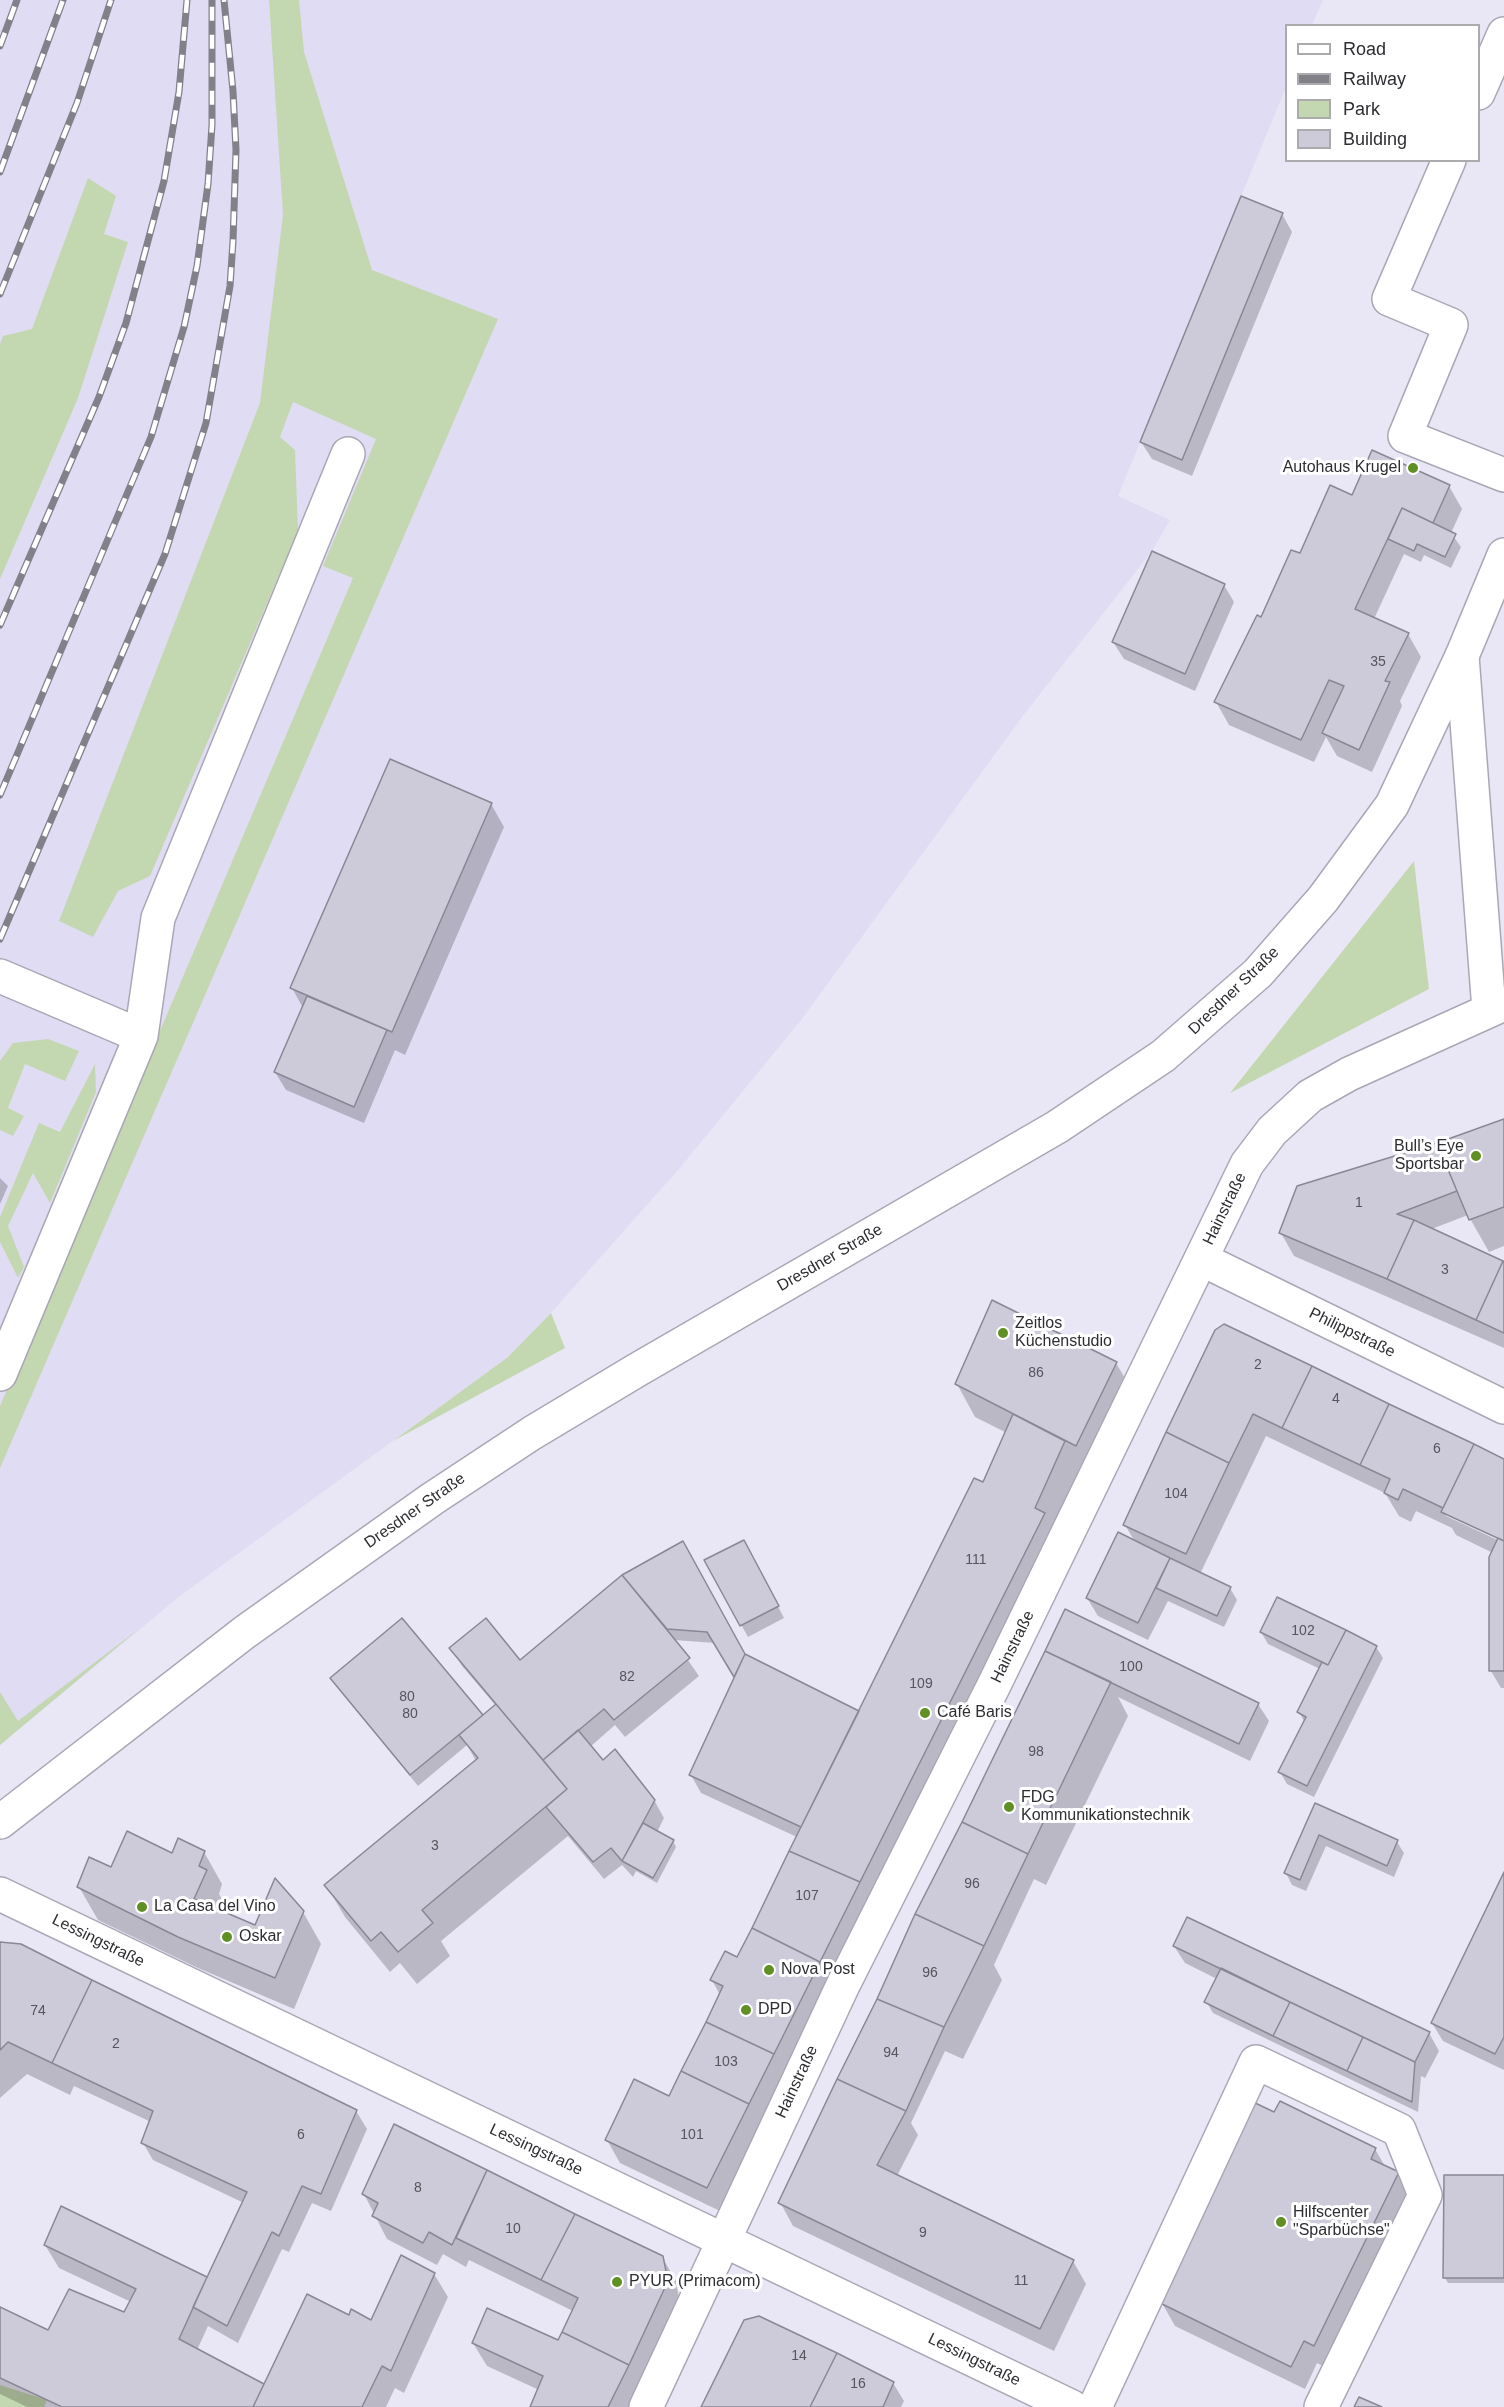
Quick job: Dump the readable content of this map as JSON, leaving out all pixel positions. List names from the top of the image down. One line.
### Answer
{"streets":{"street":["Dresdner Straße","Hainstraße","Philippstraße","Lessingstraße"]},"crossings":[["Hainstraße","Philippstraße"],["Hainstraße","Lessingstraße"]],"places":["Autohaus Krugel","Bull’s Eye Sportsbar","Zeitlos Küchenstudio","Café Baris","FDG Kommunikationstechnik","La Casa del Vino","Oskar","Nova Post","DPD","Hilfscenter \"Sparbüchse\"","PYUR (Primacom)"],"house_numbers":["35","1","3","2","86","4","6","104","111","102","100","82","109","80","80","98","3","96","107","96","74","2","94","103","6","101","8","10","9","11","14","16"],"legend":["Road","Railway","Park","Building"]}
